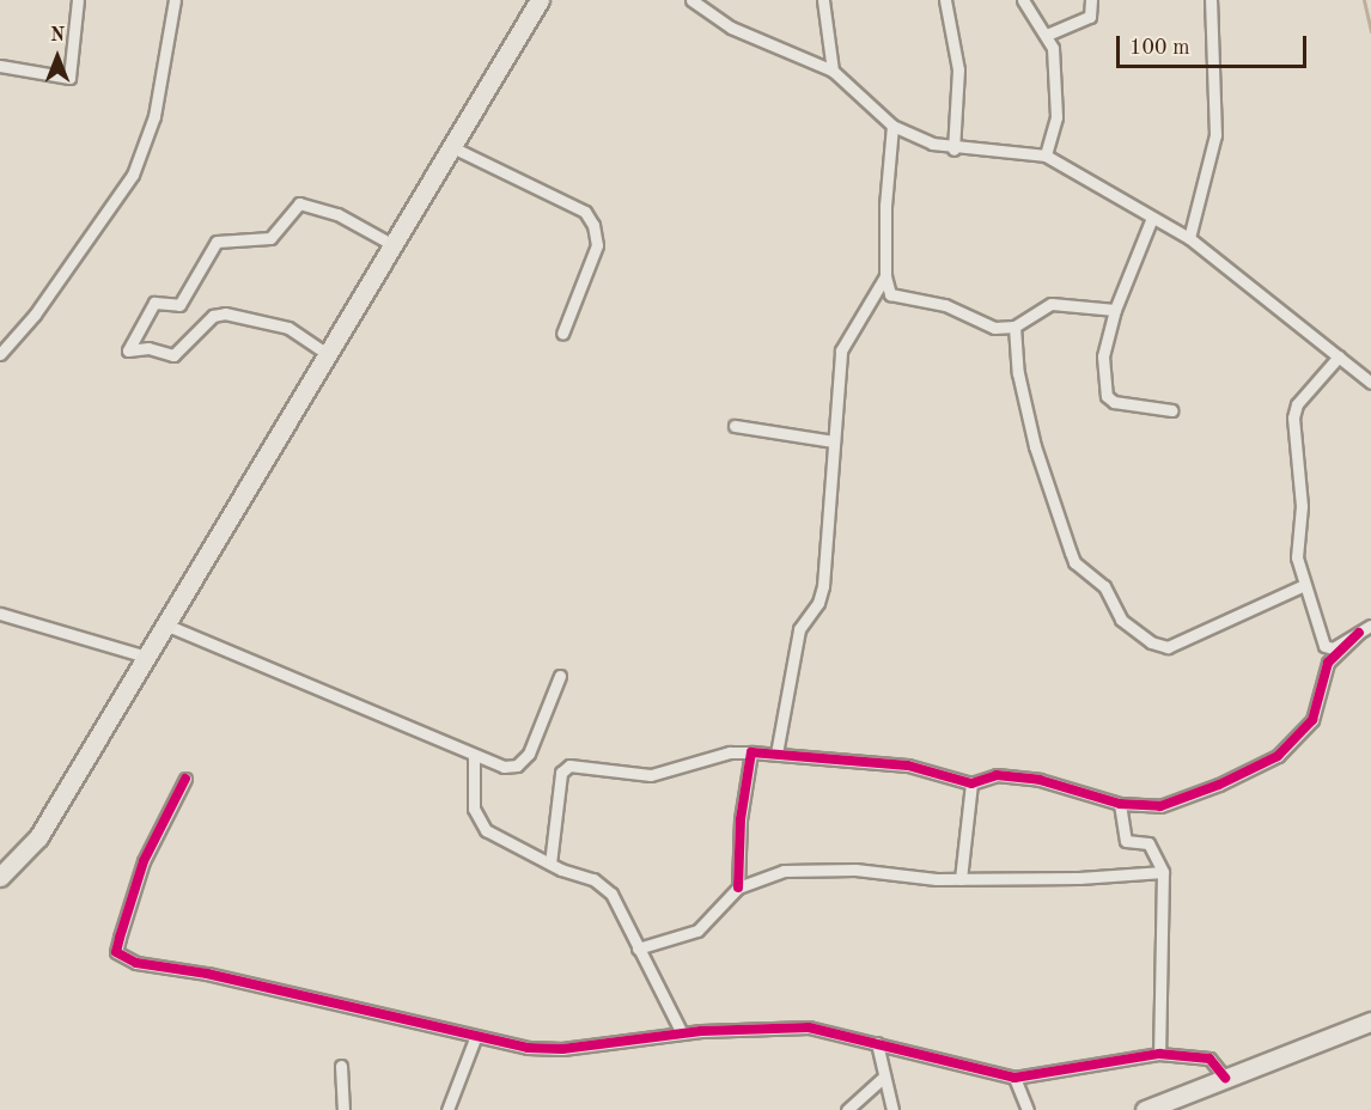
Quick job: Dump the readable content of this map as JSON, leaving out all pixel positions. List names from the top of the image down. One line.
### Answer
{"scale_bar":"100 m","north":"top"}
